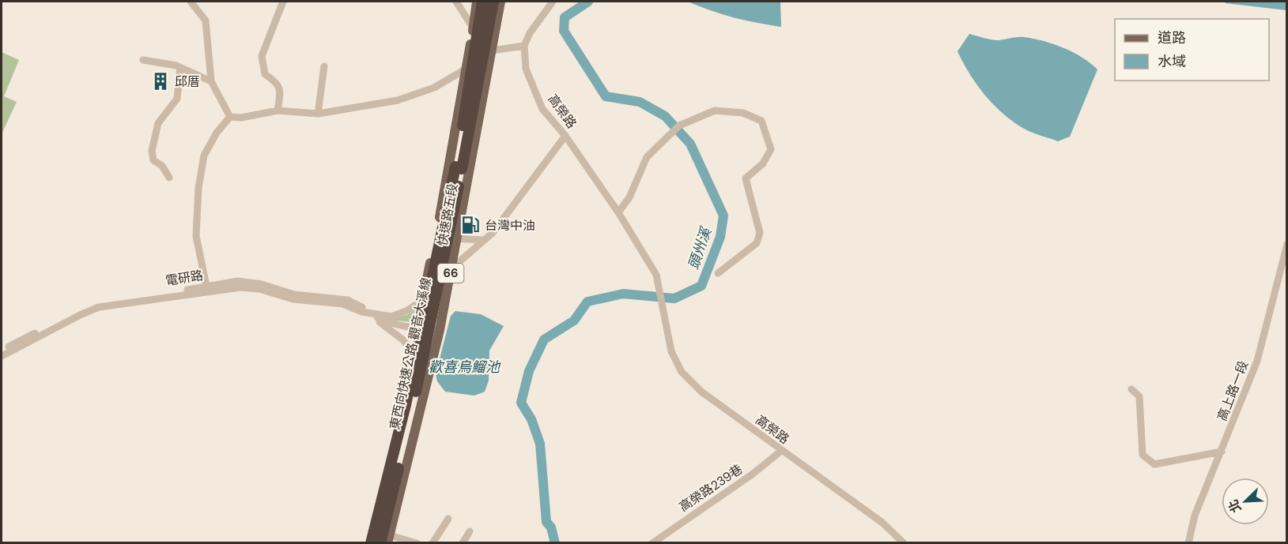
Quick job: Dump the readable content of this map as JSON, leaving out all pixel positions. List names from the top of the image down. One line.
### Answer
{"streets":{"highway":["66","東西向快速公路 觀音大溪線"],"main road":["快速路五段"],"street":["高榮路","電研路","高上路一段","高榮路239巷"]},"crossings":[["高榮路","高榮路239巷"],["快速路五段","電研路"]],"water":["頭州溪","歡喜烏鰡池"],"places":{"building":["邱厝"],"fuel station":["台灣中油"]},"legend":["道路","水域"],"north":"bottom left"}
